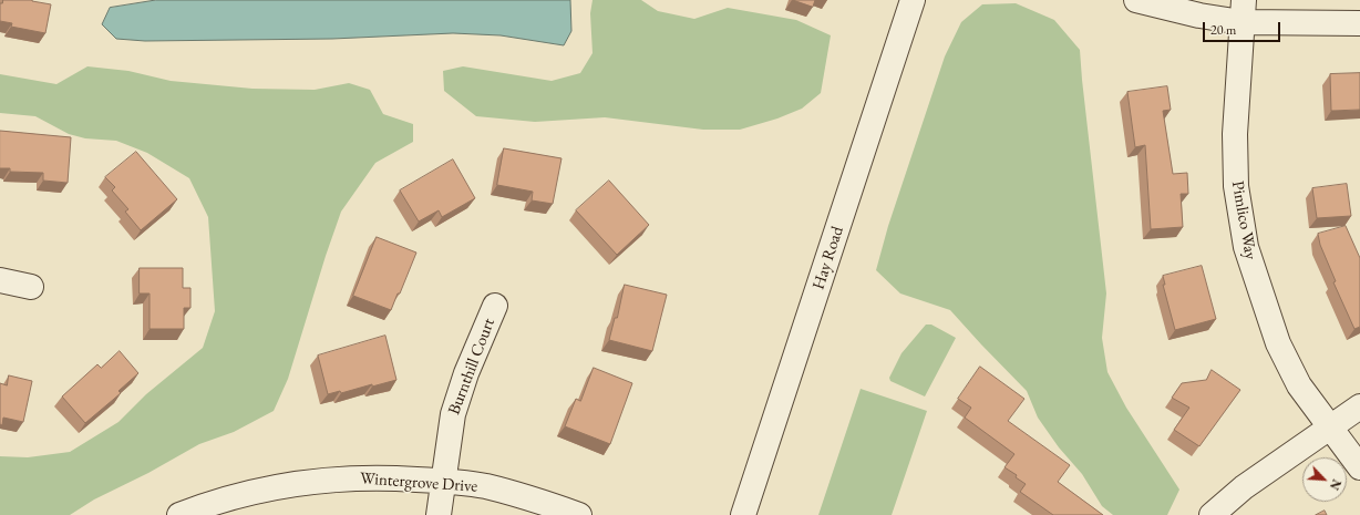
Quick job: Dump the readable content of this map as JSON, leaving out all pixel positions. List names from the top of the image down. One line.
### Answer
{"streets":{"street":["Pimlico Way","Hay Road","Burnthill Court","Wintergrove Drive"]},"crossings":[["Burnthill Court","Wintergrove Drive"]],"scale_bar":"20 m","north":"bottom right"}
